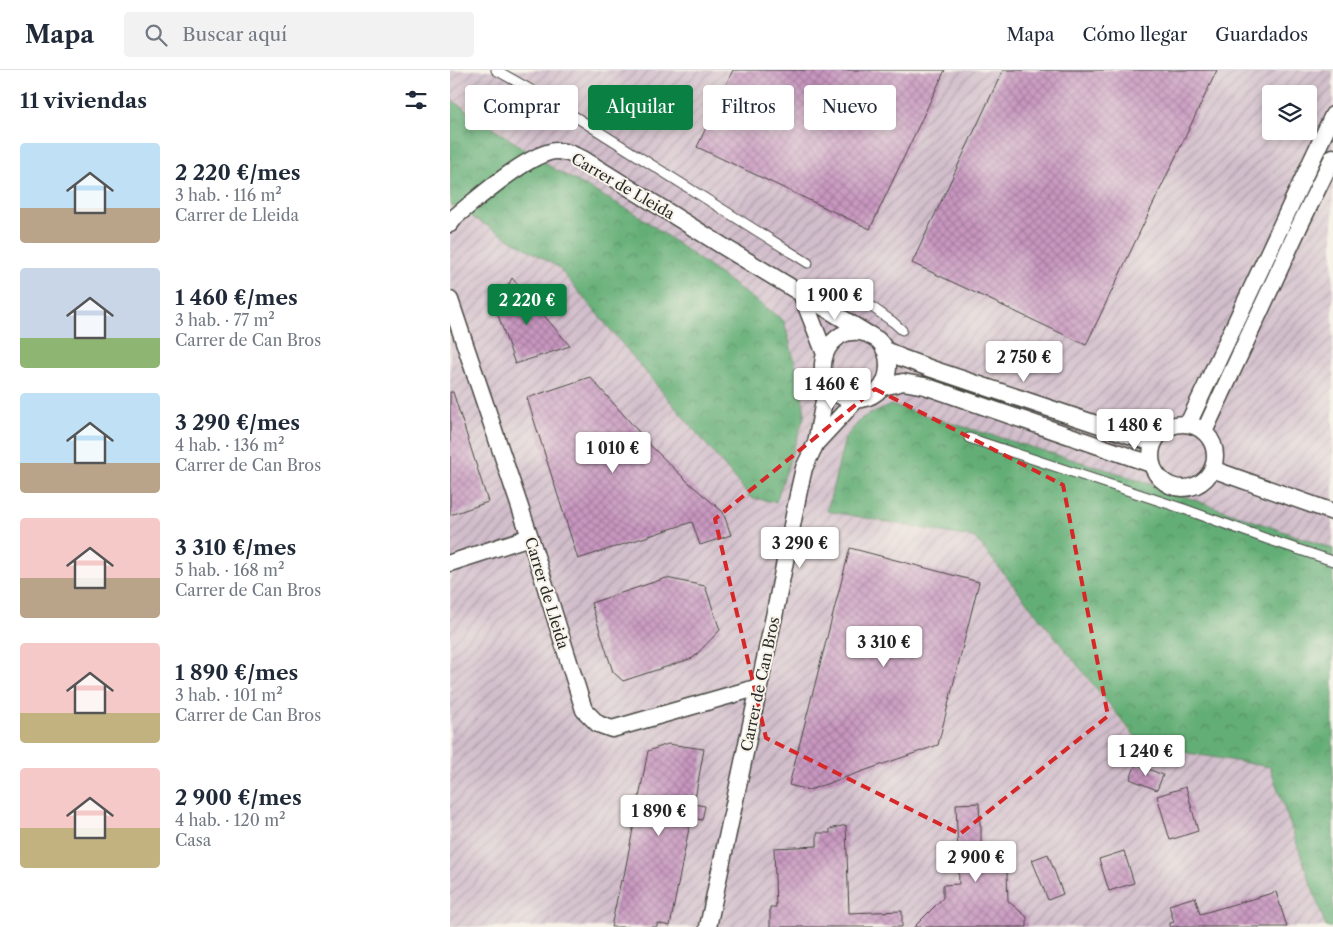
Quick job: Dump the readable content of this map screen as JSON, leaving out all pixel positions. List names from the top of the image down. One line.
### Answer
{"streets":{"street":["Carrer de Lleida","Carrer de Can Bros"]},"crossings":[["Carrer de Lleida","Carrer de Can Bros"]],"page":{"header":"Mapa","search":"Buscar aquí","nav":["Mapa","Cómo llegar","Guardados"],"heading":"11 viviendas","chip":["Comprar","Alquilar","Filtros","Nuevo"],"list":[{"name":"2 220 €/mes","note":"3 hab. · 116 m² · Carrer de Lleida"},{"name":"1 460 €/mes","note":"3 hab. · 77 m² · Carrer de Can Bros"},{"name":"3 290 €/mes","note":"4 hab. · 136 m² · Carrer de Can Bros"},{"name":"3 310 €/mes","note":"5 hab. · 168 m² · Carrer de Can Bros"},{"name":"1 890 €/mes","note":"3 hab. · 101 m² · Carrer de Can Bros"},{"name":"2 900 €/mes","note":"4 hab. · 120 m² · Casa"}],"price":["1 900 €","2 220 €","2 750 €","1 460 €","1 480 €","1 010 €","3 290 €","3 310 €","1 240 €","1 890 €","2 900 €"]}}
